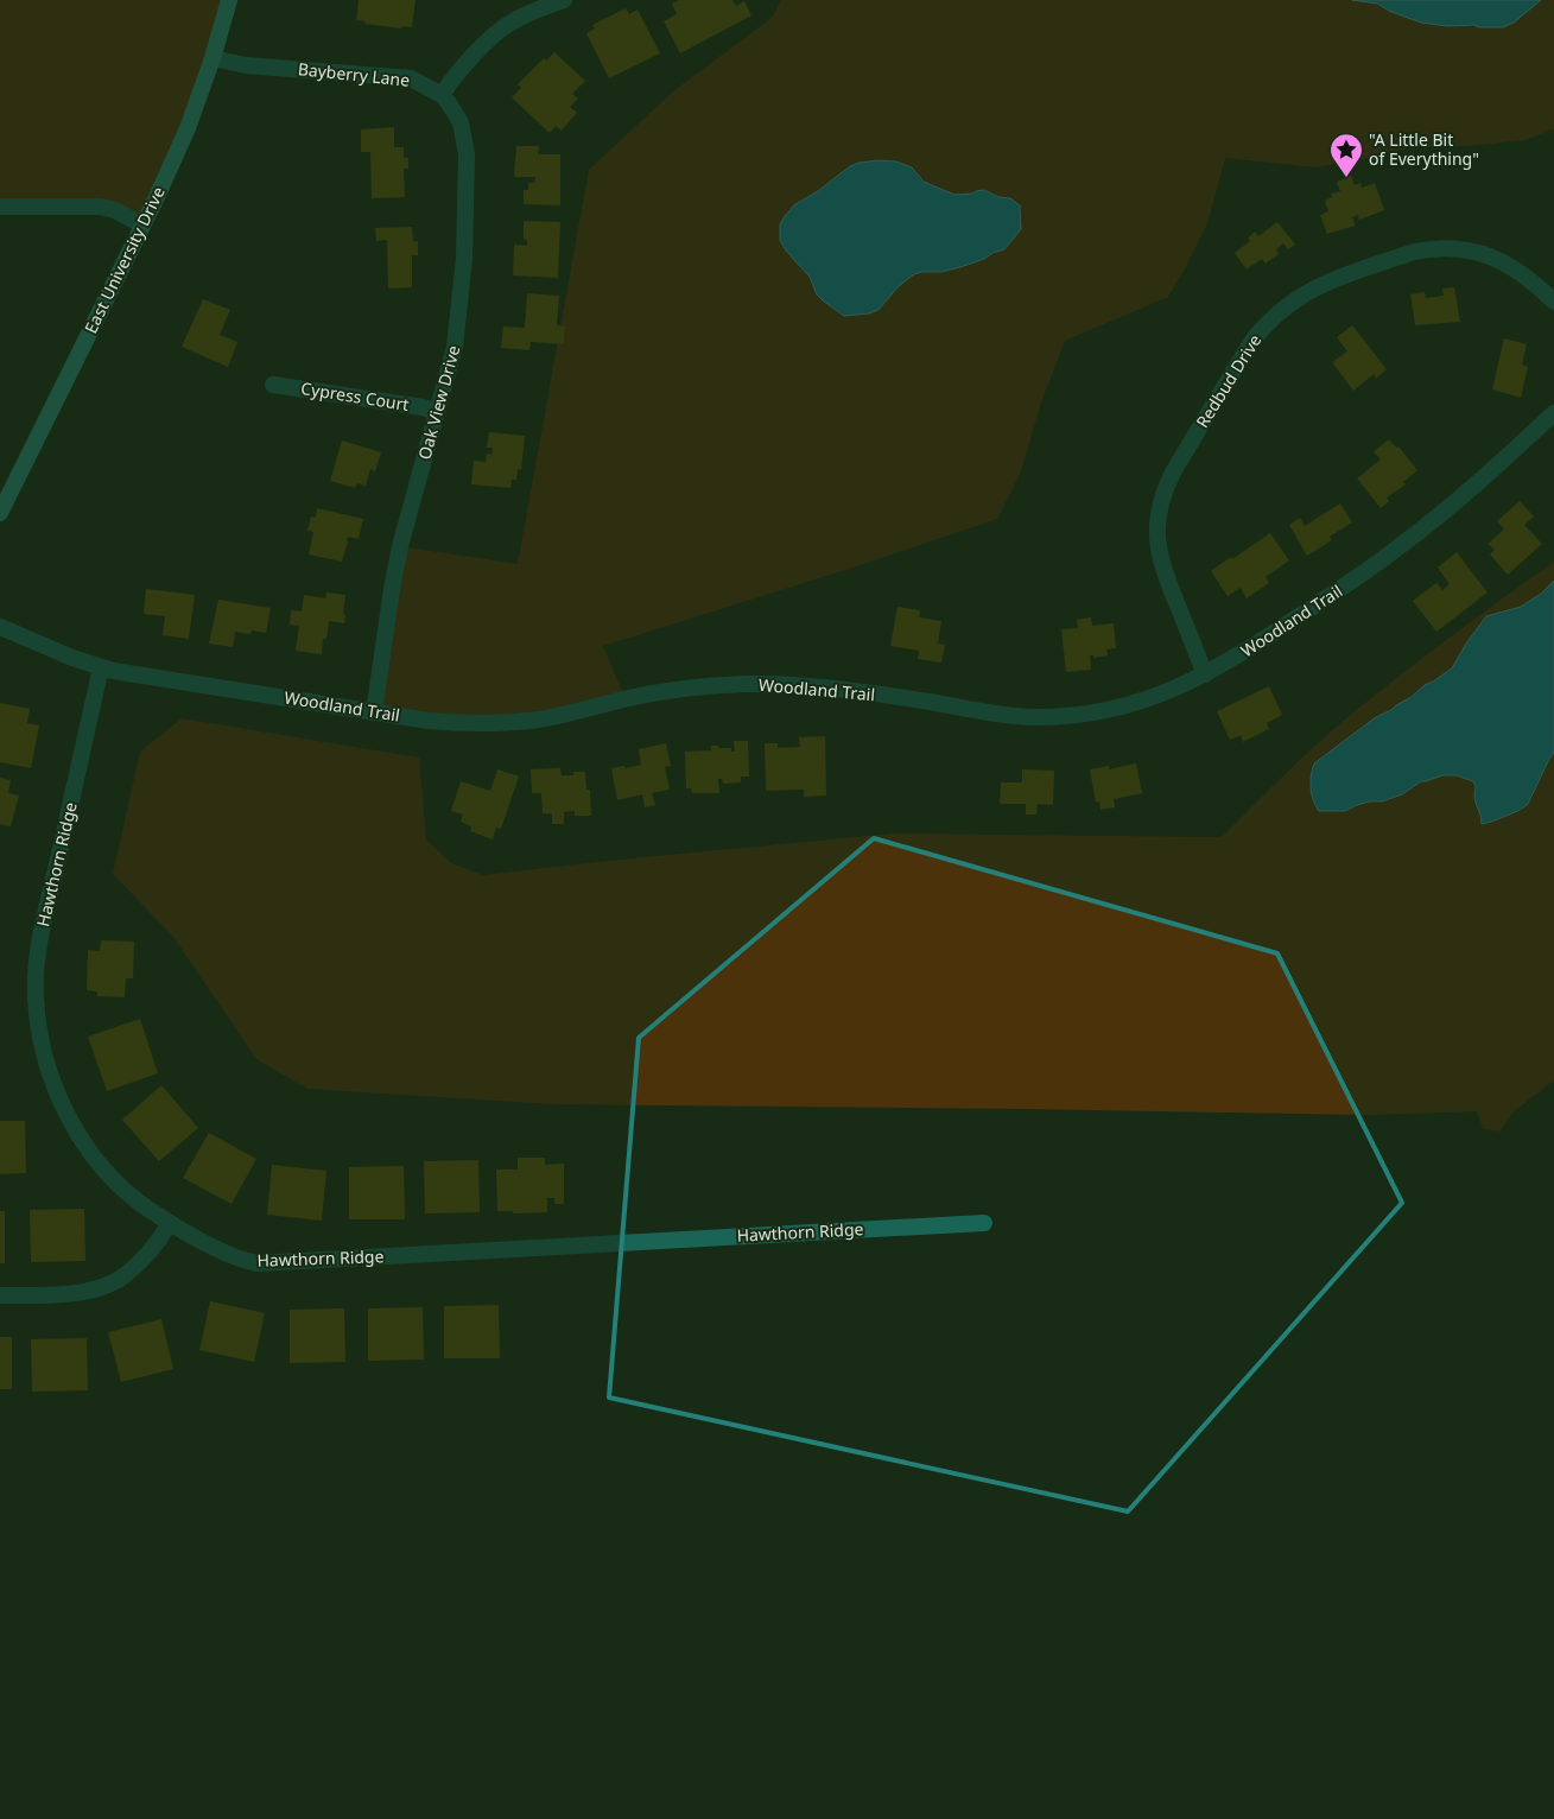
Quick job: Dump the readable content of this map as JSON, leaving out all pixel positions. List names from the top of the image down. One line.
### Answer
{"streets":{"main road":["East University Drive"],"street":["Bayberry Lane","Redbud Drive","Cypress Court","Oak View Drive","Woodland Trail","Hawthorn Ridge"]},"crossings":[["Bayberry Lane","East University Drive"],["Bayberry Lane","Oak View Drive"],["Redbud Drive","Woodland Trail"],["Cypress Court","Oak View Drive"],["Oak View Drive","Woodland Trail"],["Woodland Trail","Hawthorn Ridge"]],"places":{"place":["\"A Little Bit of Everything\""]}}
